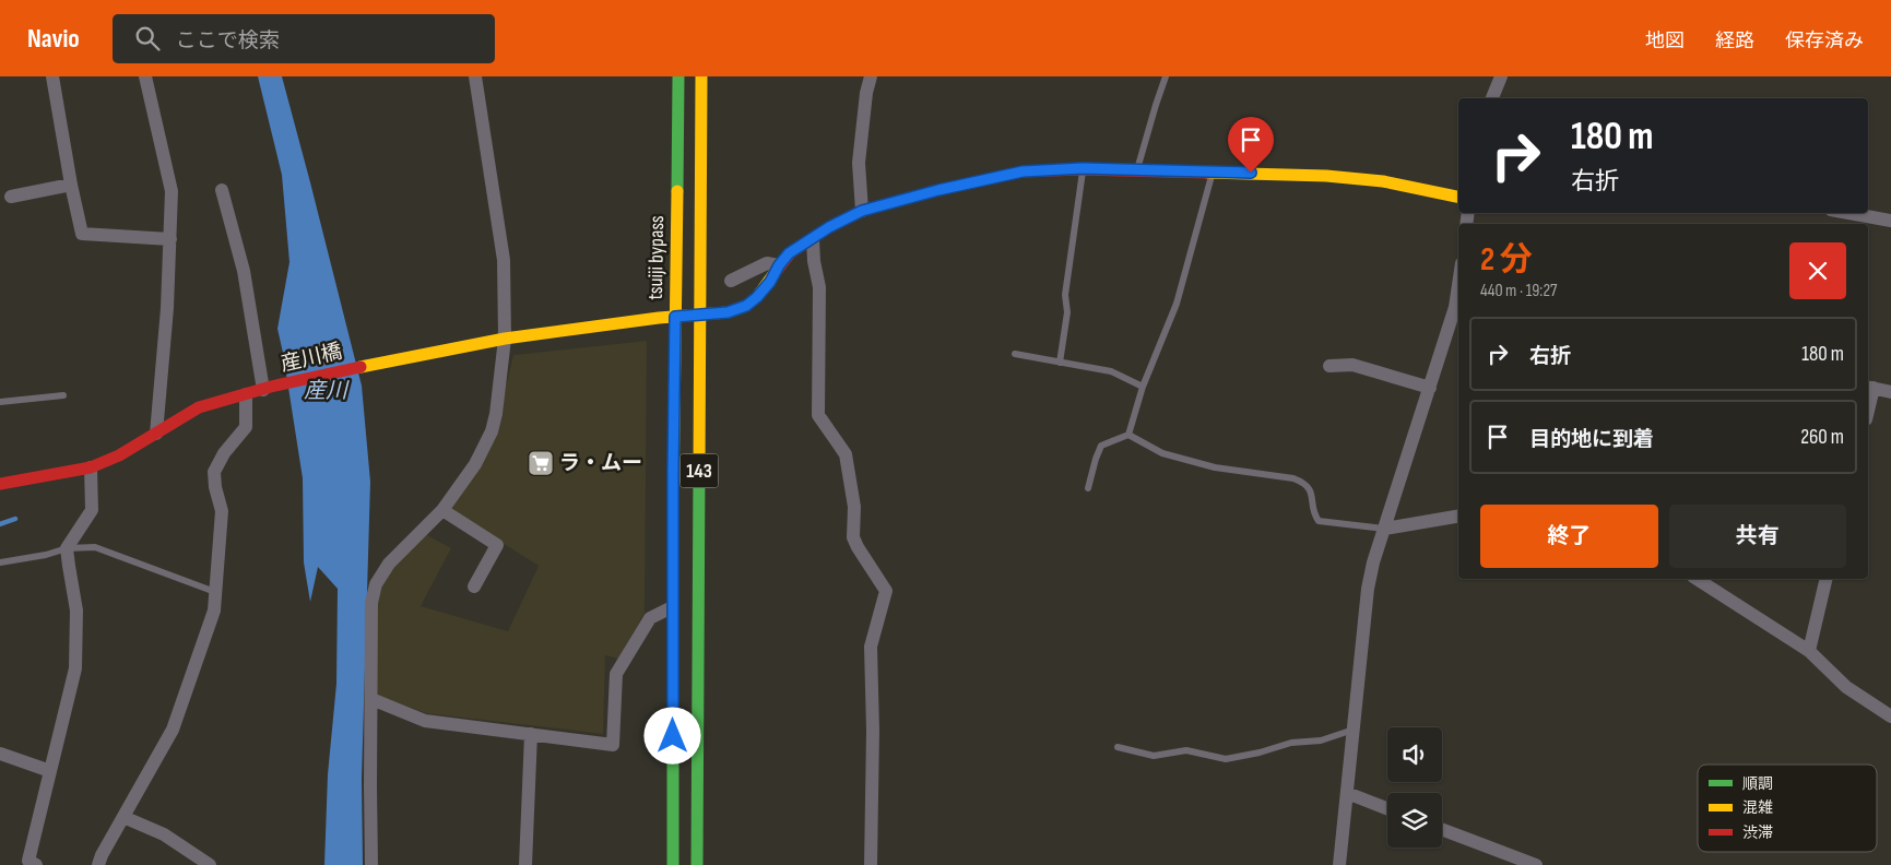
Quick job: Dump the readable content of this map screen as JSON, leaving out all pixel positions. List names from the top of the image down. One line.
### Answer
{"streets":{"main road":["tsuiji bypass","産川橋","143"]},"crossings":[["tsuiji bypass","産川橋"]],"water":["産川"],"places":{"supermarket":["ラ・ムー"]},"legend":["順調","混雑","渋滞"],"page":{"header":"Navio","search":"ここで検索","nav":["地図","経路","保存済み"],"turn":["180 m","右折"],"heading":["2 分","440 m · 19:27"],"list":[{"name":"右折","value":"180 m"},{"name":"目的地に到着","value":"260 m"}],"buttons":["終了","共有"]}}
